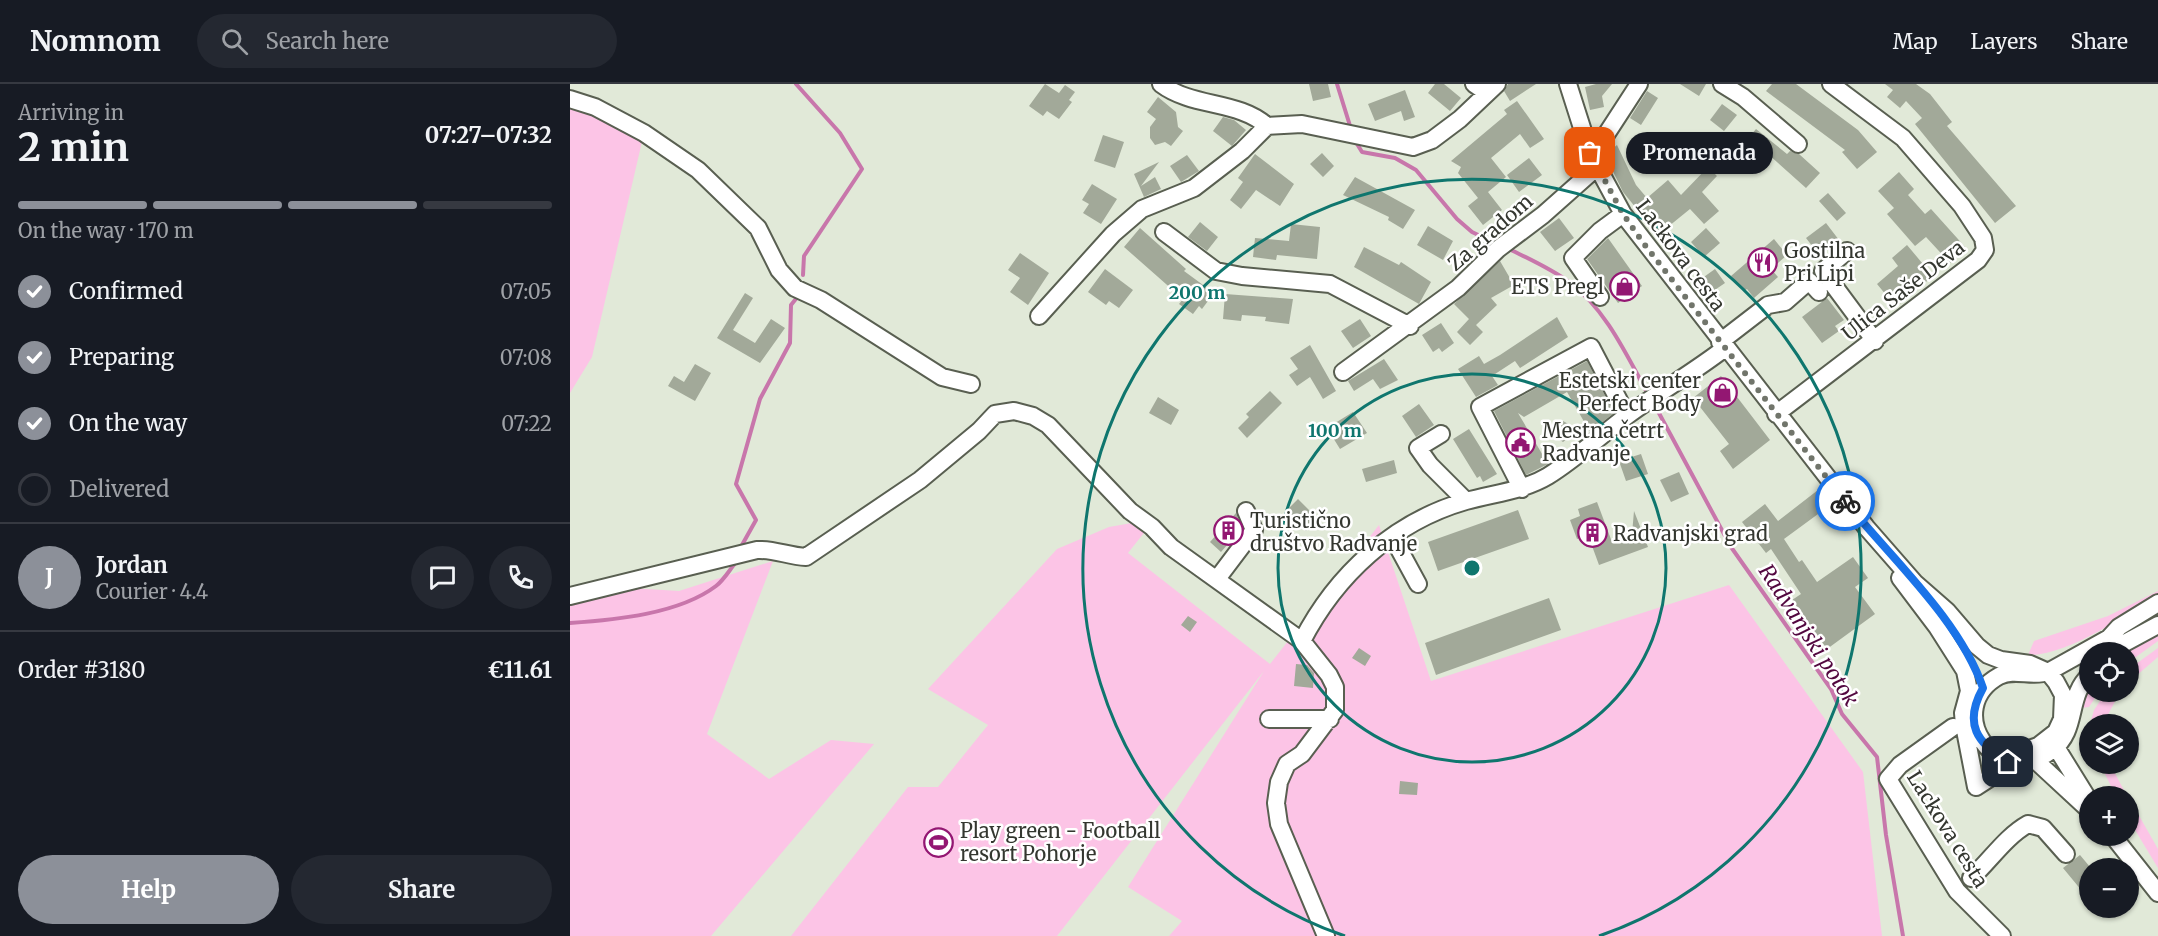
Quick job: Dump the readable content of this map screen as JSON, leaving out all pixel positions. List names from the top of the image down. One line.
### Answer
{"streets":{"street":["Za gradom","Lackova cesta","Ulica Saše Deva"]},"crossings":[["Za gradom","Lackova cesta"],["Lackova cesta","Ulica Saše Deva"]],"water":["Radvanjski potok"],"places":{"other":["Promenada"],"restaurant":["Gostilna Pri Lipi"],"shop":["ETS Pregl","Estetski center Perfect Body"],"public building":["Mestna četrt Radvanje"],"building":["Turistično društvo Radvanje","Radvanjski grad"],"sports":["Play green - Football resort Pohorje"]},"page":{"header":"Nomnom","search":"Search here","nav":["Map","Layers","Share"],"heading":["2 min","Arriving in","07:27–07:32"],"panel":["Jordan","Courier · 4.4","Order #3180","€11.61"],"bubble":"Promenada","bar":"On the way · 170 m","list":[["Confirmed","07:05"],["Preparing","07:08"],["On the way","07:22"],"Delivered"],"round":"J","map_buttons":["+","−"],"buttons":["Help","Share"]},"rings":["200 m","100 m"]}
